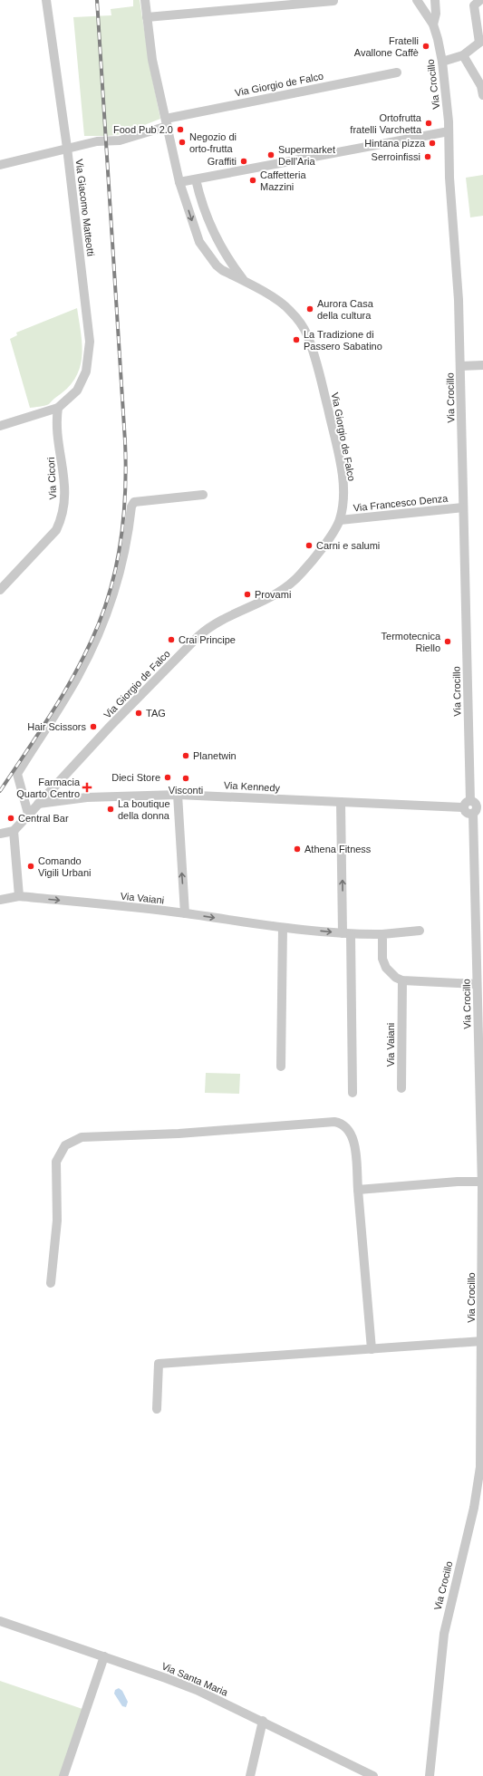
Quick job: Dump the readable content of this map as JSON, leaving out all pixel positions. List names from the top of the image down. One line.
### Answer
{"streets":{"street":["Via Giorgio de Falco","Via Crocillo","Via Giacomo Matteotti","Via Cicori","Via Francesco Denza","Via Kennedy","Via Vaiani","Via Santa Maria"]},"crossings":[["Via Giorgio de Falco","Via Francesco Denza"],["Via Giorgio de Falco","Via Kennedy"],["Via Crocillo","Via Francesco Denza"],["Via Crocillo","Via Kennedy"],["Via Giacomo Matteotti","Via Cicori"]],"one_way":["Via Vaiani"],"places":{"other":["Fratelli Avallone Caffè","Ortofrutta fratelli Varchetta","Food Pub 2.0","Negozio di orto-frutta","Hintana pizza","Supermarket Dell'Aria","Serroinfissi","Graffiti","Caffetteria Mazzini","Aurora Casa della cultura","La Tradizione di Passero Sabatino","Carni e salumi","Provami","Crai Principe","Termotecnica Riello","TAG","Hair Scissors","Planetwin","Dieci Store","Visconti","La boutique della donna","Central Bar","Athena Fitness","Comando Vigili Urbani"],"health":["Farmacia Quarto Centro"]}}
